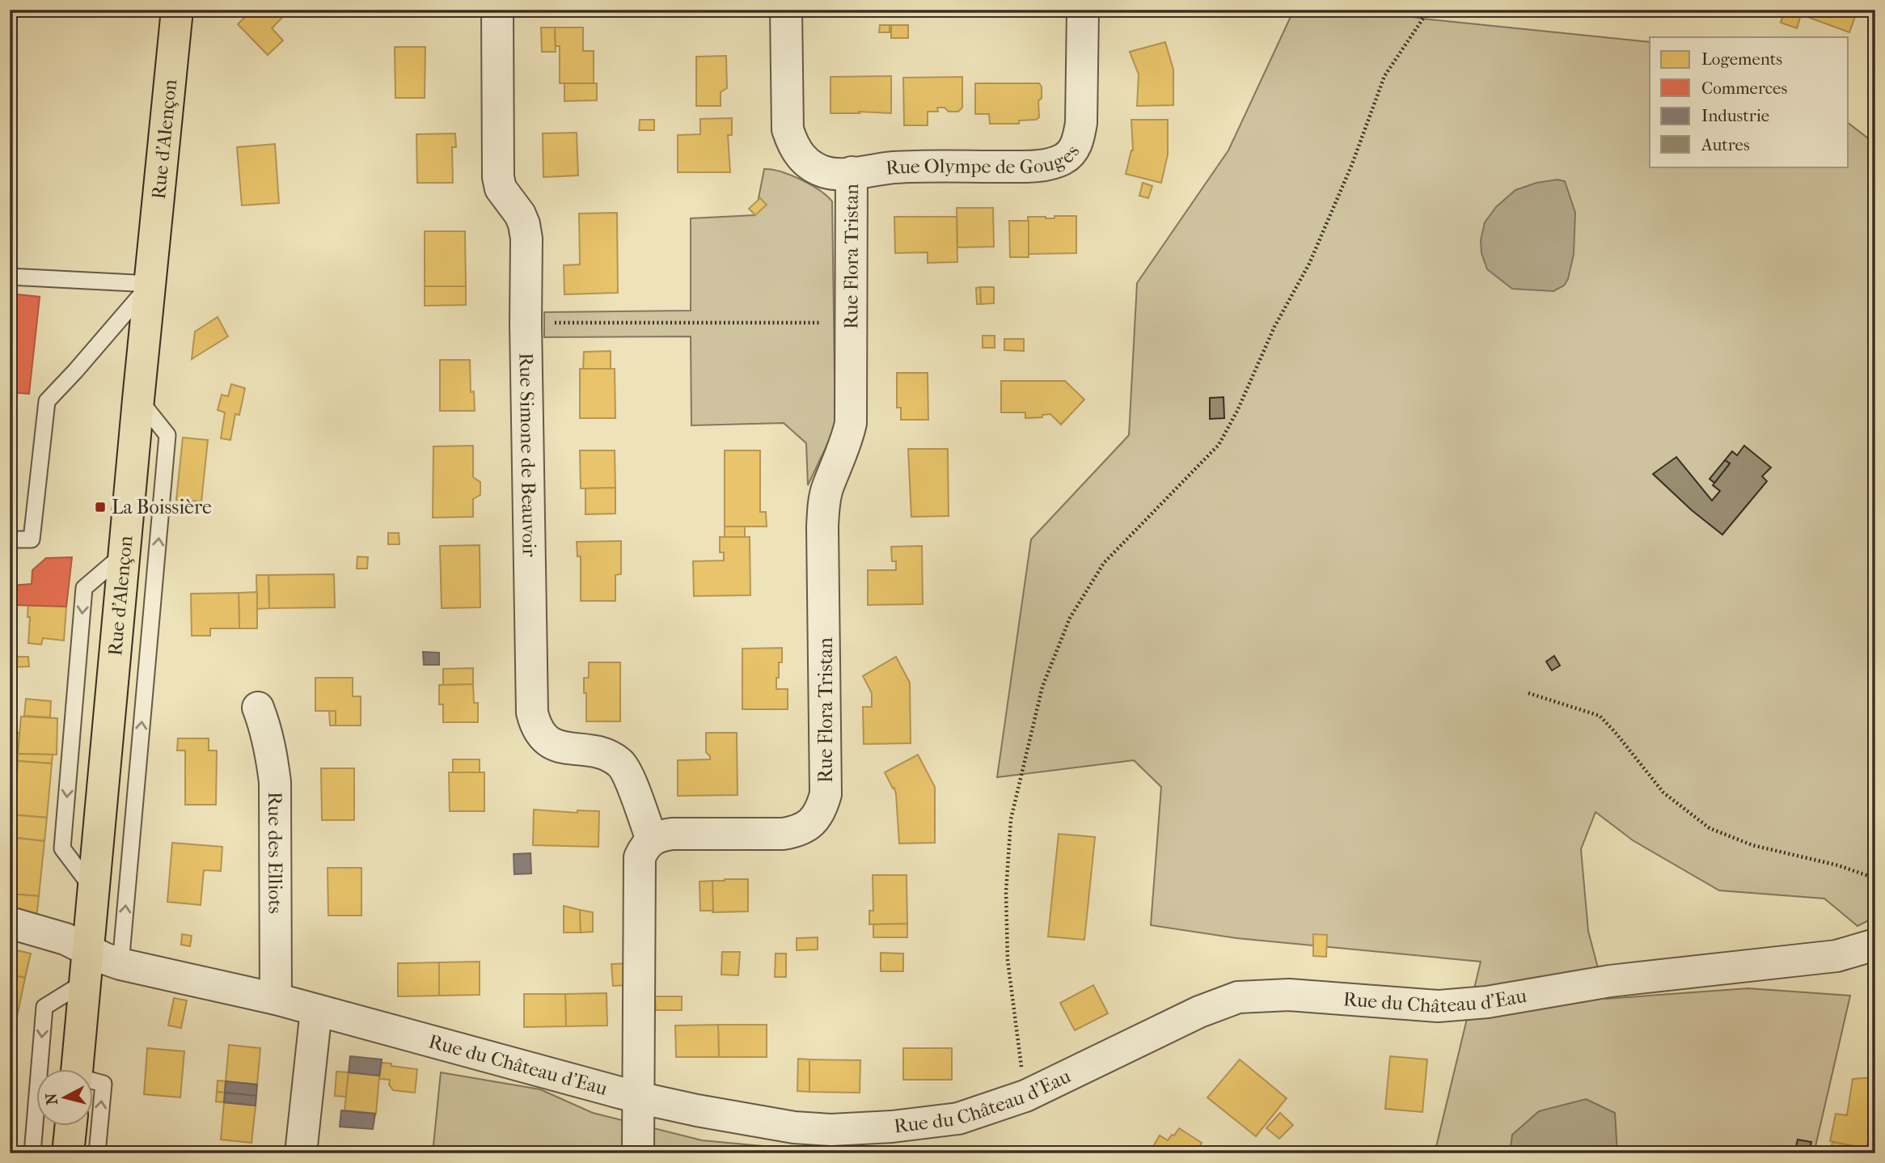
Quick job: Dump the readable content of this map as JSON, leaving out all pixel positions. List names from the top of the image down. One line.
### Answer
{"streets":{"main road":["Rue d'Alençon"],"street":["Rue Olympe de Gouges","Rue Flora Tristan","Rue Simone de Beauvoir","Rue des Elliots","Rue du Château d'Eau"]},"crossings":[["Rue d'Alençon","Rue du Château d'Eau"],["Rue Olympe de Gouges","Rue Flora Tristan"],["Rue Flora Tristan","Rue Simone de Beauvoir"],["Rue des Elliots","Rue du Château d'Eau"]],"places":{"transit":["La Boissière"]},"legend":["Logements","Commerces","Industrie","Autres"],"north":"left"}
